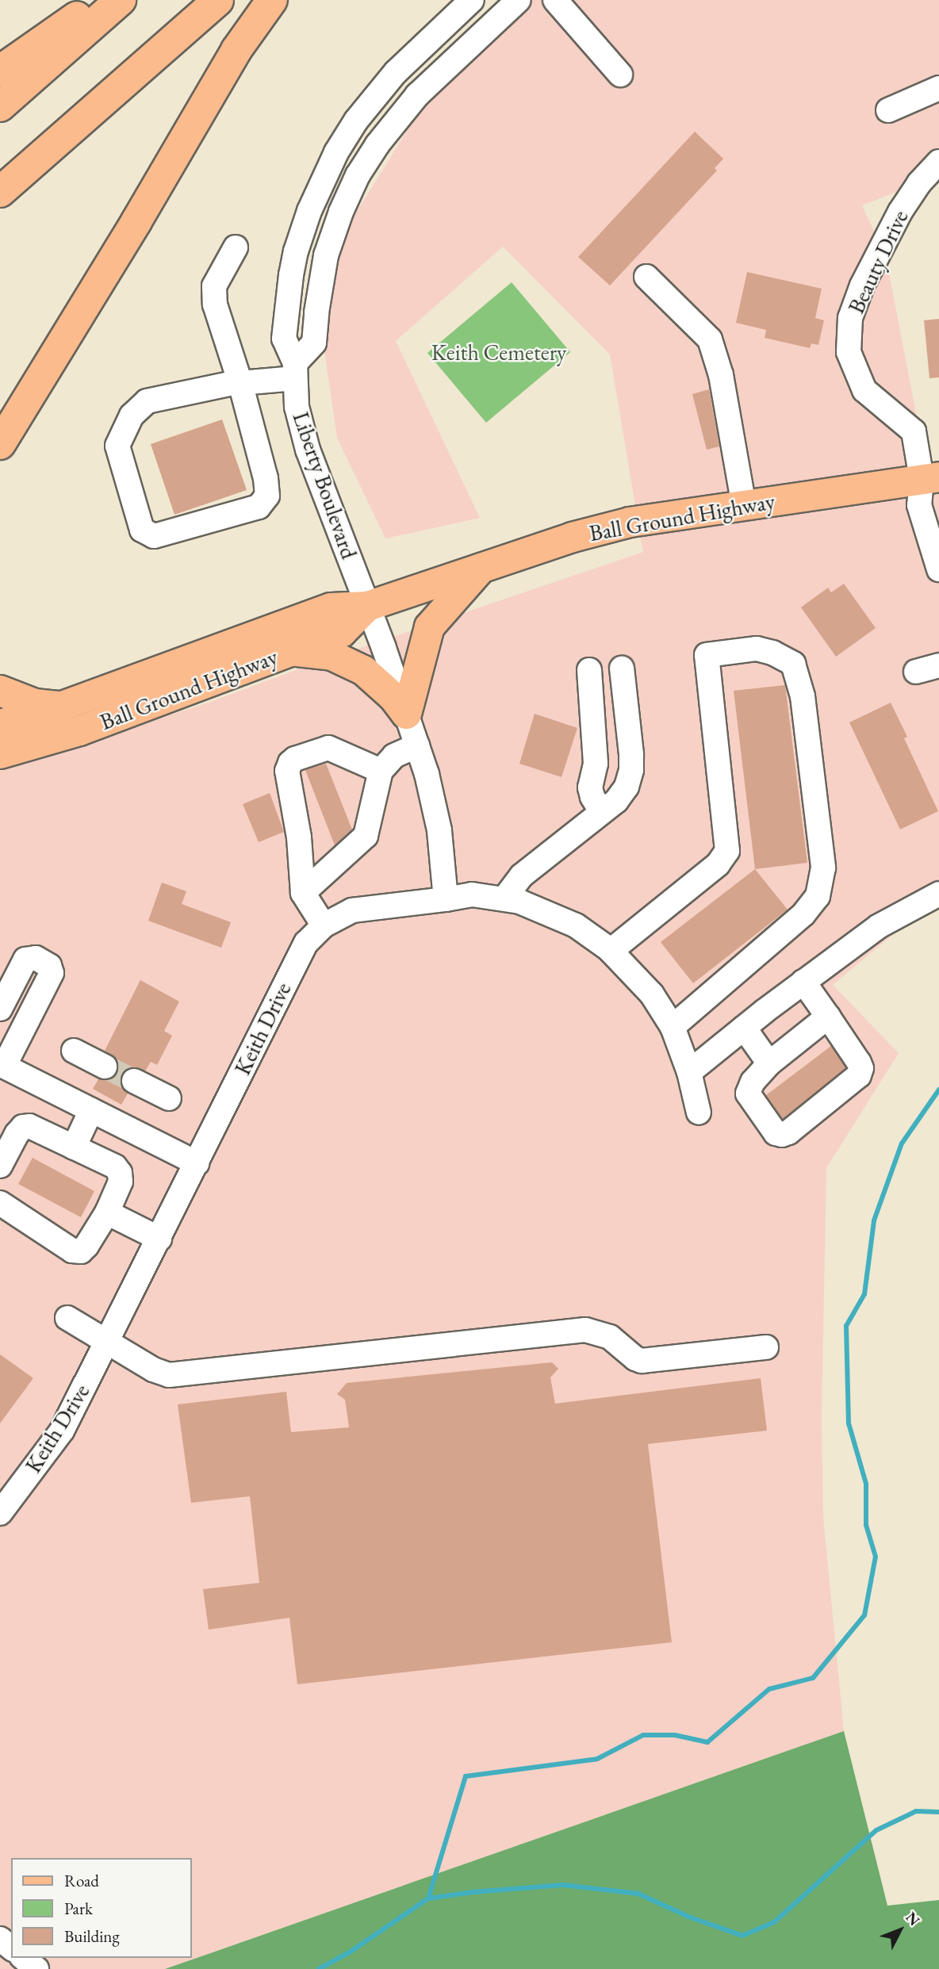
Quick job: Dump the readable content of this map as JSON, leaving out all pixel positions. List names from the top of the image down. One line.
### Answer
{"streets":{"main road":["Ball Ground Highway"],"street":["Beauty Drive","Liberty Boulevard","Keith Drive"]},"crossings":[["Beauty Drive","Ball Ground Highway"],["Liberty Boulevard","Ball Ground Highway"]],"parks":["Keith Cemetery"],"legend":["Road","Park","Building"],"north":"top right"}
